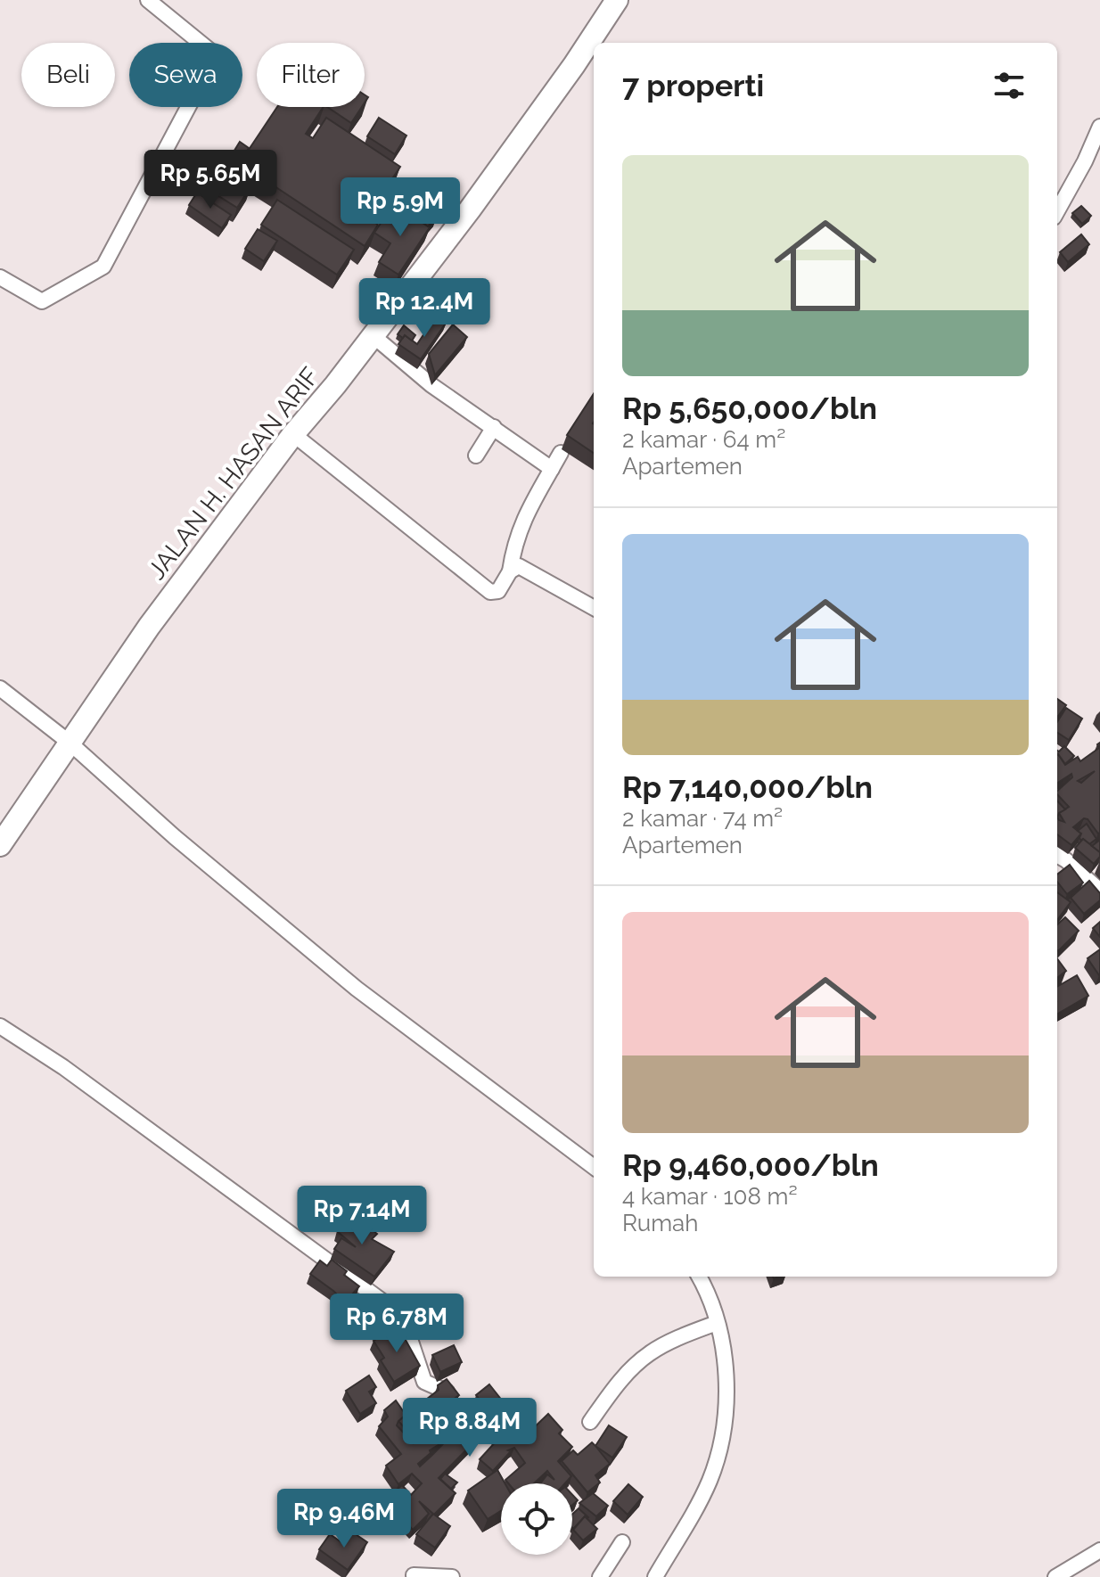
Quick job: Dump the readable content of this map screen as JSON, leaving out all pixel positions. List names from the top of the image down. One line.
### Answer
{"streets":{"main road":["JALAN H. HASAN ARIF"]},"page":{"chip":["Beli","Sewa","Filter"],"heading":"7 properti","list":[{"name":"Rp 5,650,000/bln","note":"2 kamar · 64 m² · Apartemen"},{"name":"Rp 7,140,000/bln","note":"2 kamar · 74 m² · Apartemen"},{"name":"Rp 9,460,000/bln","note":"4 kamar · 108 m² · Rumah"}],"price":["Rp 5.65M","Rp 5.9M","Rp 12.4M","Rp 7.14M","Rp 6.78M","Rp 8.84M","Rp 9.46M"]}}
